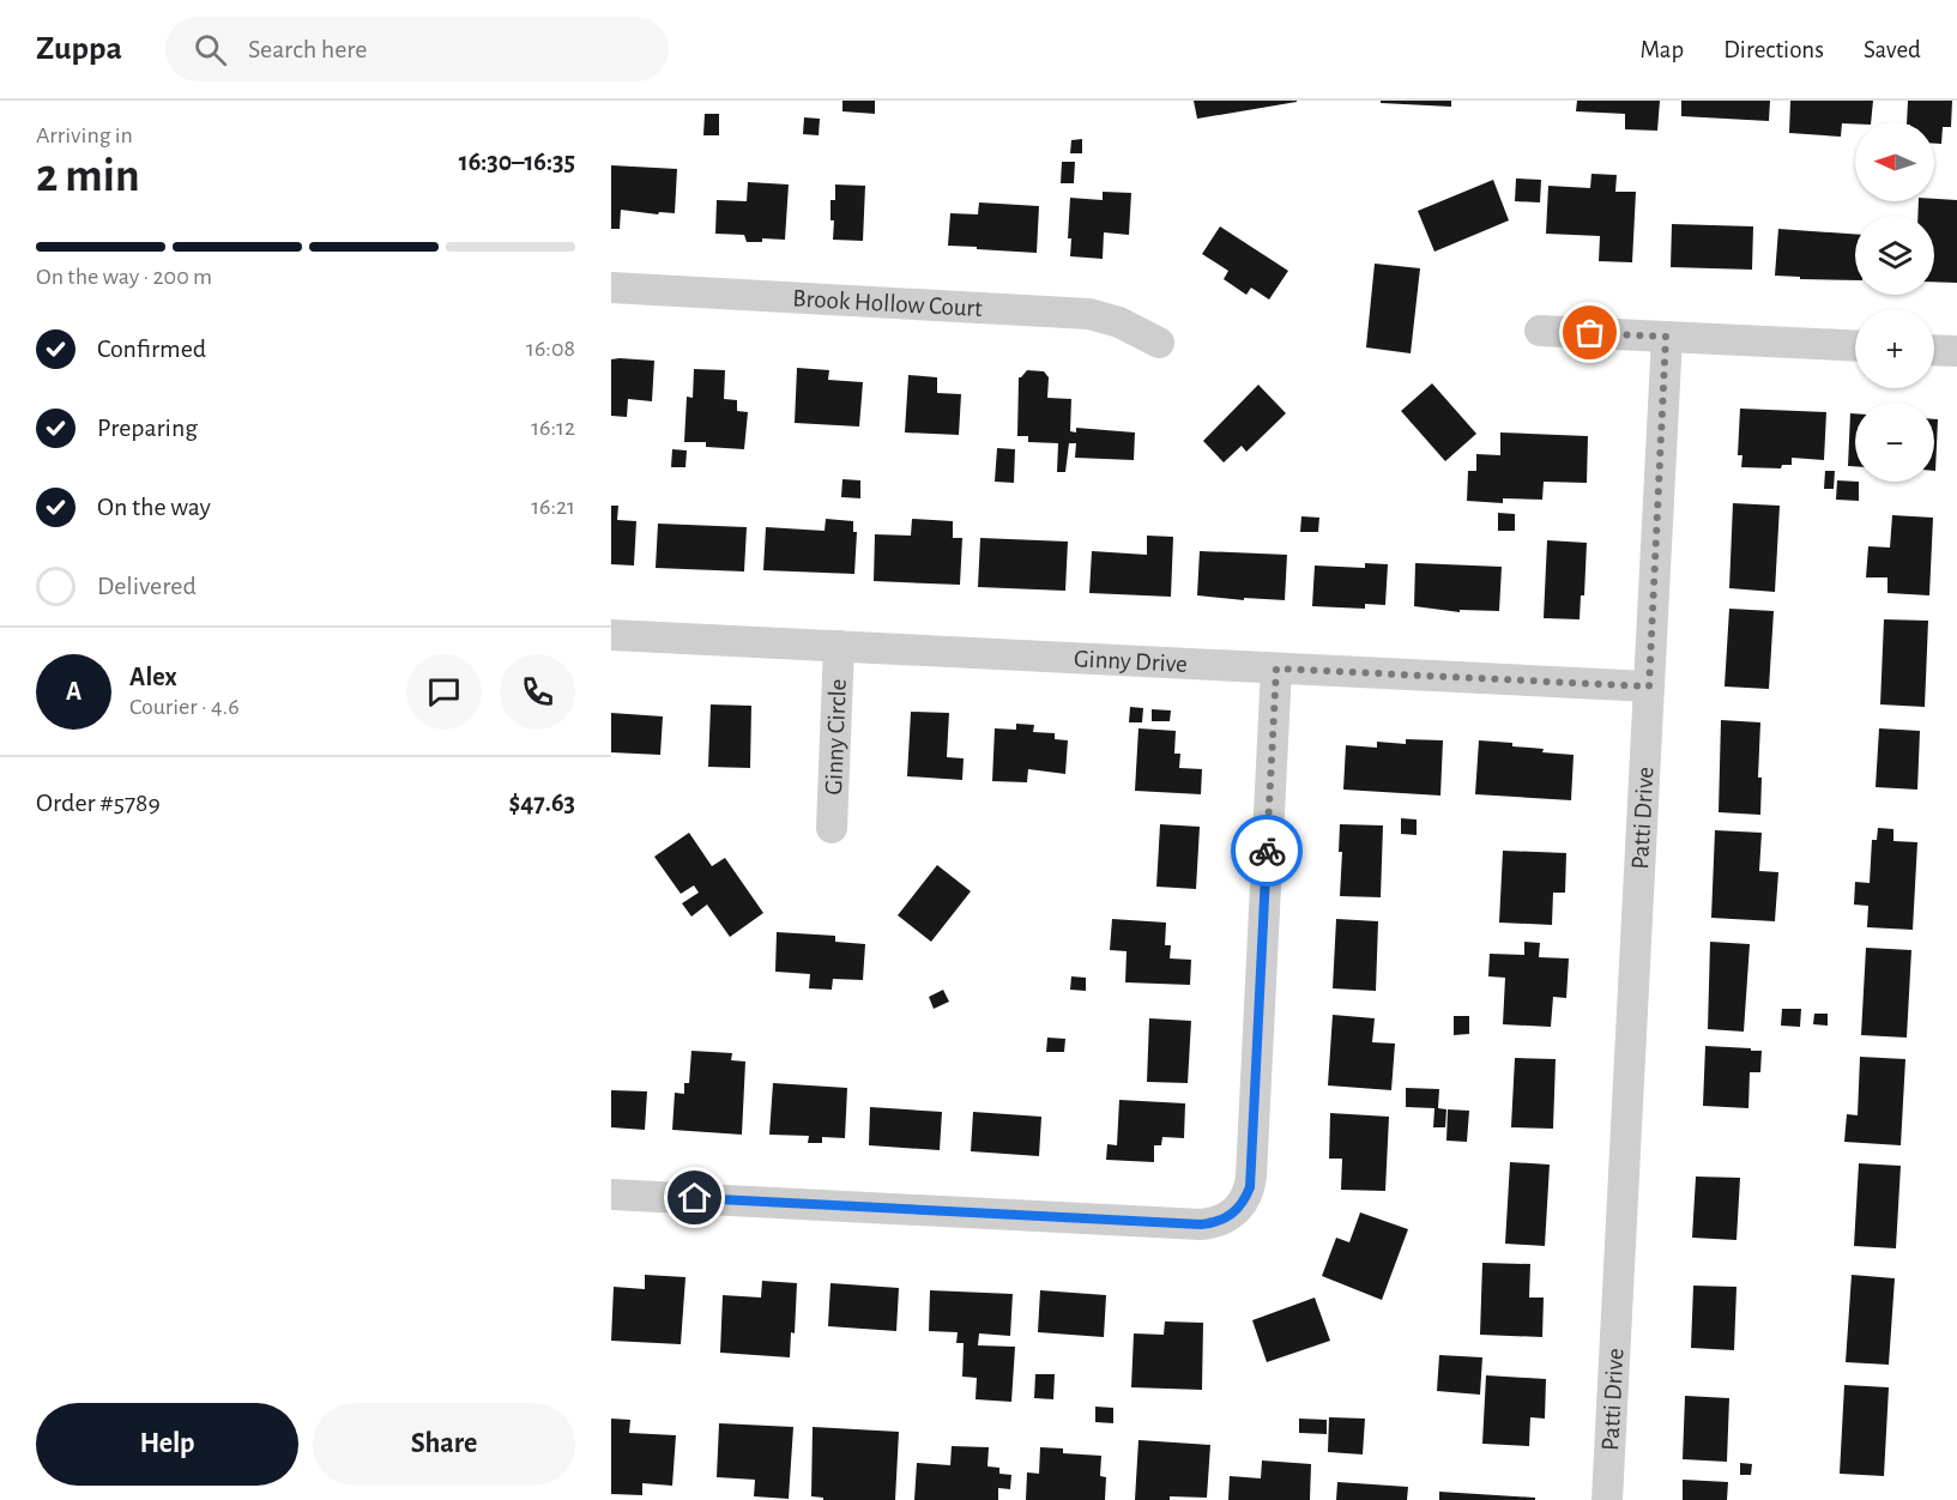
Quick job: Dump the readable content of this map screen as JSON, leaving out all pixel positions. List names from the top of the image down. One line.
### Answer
{"streets":{"street":["Brook Hollow Court","Ginny Drive","Ginny Circle","Patti Drive"]},"crossings":[["Ginny Drive","Ginny Circle"],["Ginny Drive","Patti Drive"]],"north":"left","page":{"header":"Zuppa","search":"Search here","nav":["Map","Directions","Saved"],"heading":["2 min","Arriving in","16:30–16:35"],"panel":["Alex","Courier · 4.6","Order #5789","$47.63"],"map_buttons":["+","−"],"bar":"On the way · 200 m","list":[["Confirmed","16:08"],["Preparing","16:12"],["On the way","16:21"],"Delivered"],"round":"A","buttons":["Help","Share"]}}
